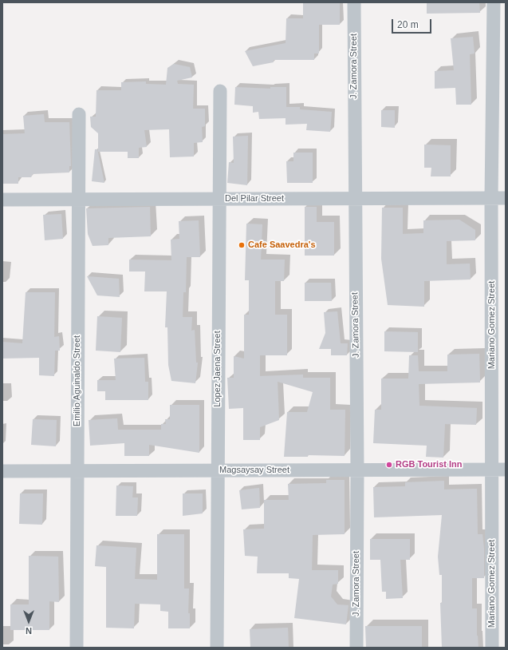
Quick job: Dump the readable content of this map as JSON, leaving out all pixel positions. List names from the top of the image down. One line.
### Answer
{"streets":{"street":["J. Zamora Street","Del Pilar Street","Mariano Gomez Street","Lopez Jaena Street","Emilio Aguinaldo Street","Magsaysay Street"]},"crossings":[["J. Zamora Street","Del Pilar Street"],["J. Zamora Street","Magsaysay Street"],["Del Pilar Street","Mariano Gomez Street"],["Del Pilar Street","Lopez Jaena Street"],["Del Pilar Street","Emilio Aguinaldo Street"],["Mariano Gomez Street","Magsaysay Street"],["Lopez Jaena Street","Magsaysay Street"],["Emilio Aguinaldo Street","Magsaysay Street"]],"places":["Cafe Saavedra's","RGB Tourist Inn"],"scale_bar":"20 m","north":"bottom"}
